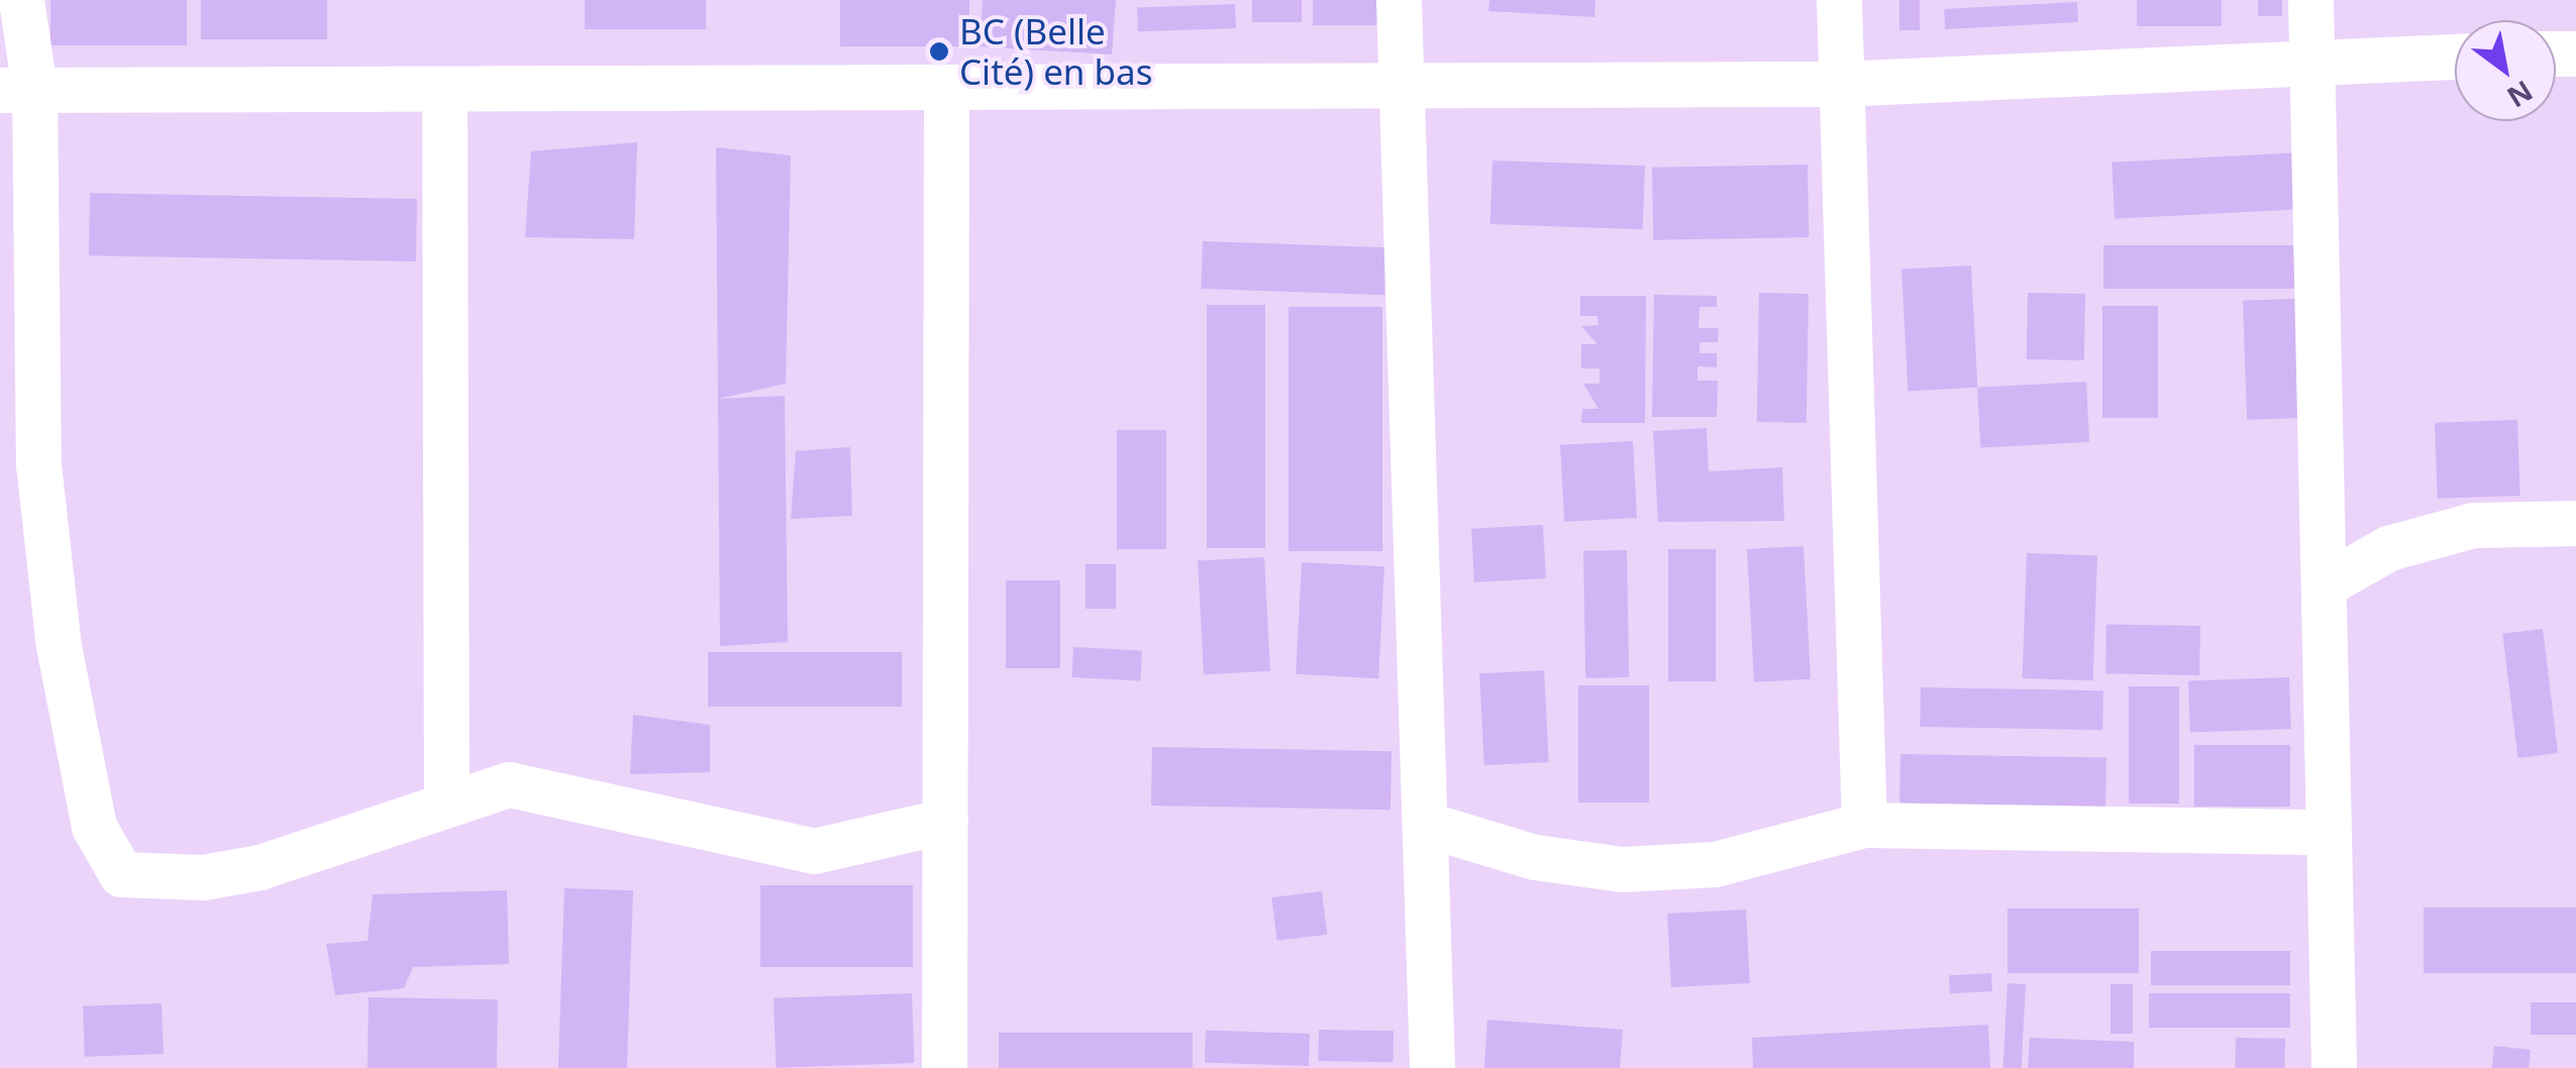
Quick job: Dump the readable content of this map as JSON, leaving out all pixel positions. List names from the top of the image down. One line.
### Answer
{"places":["BC (Belle Cité) en bas"],"north":"bottom right"}
